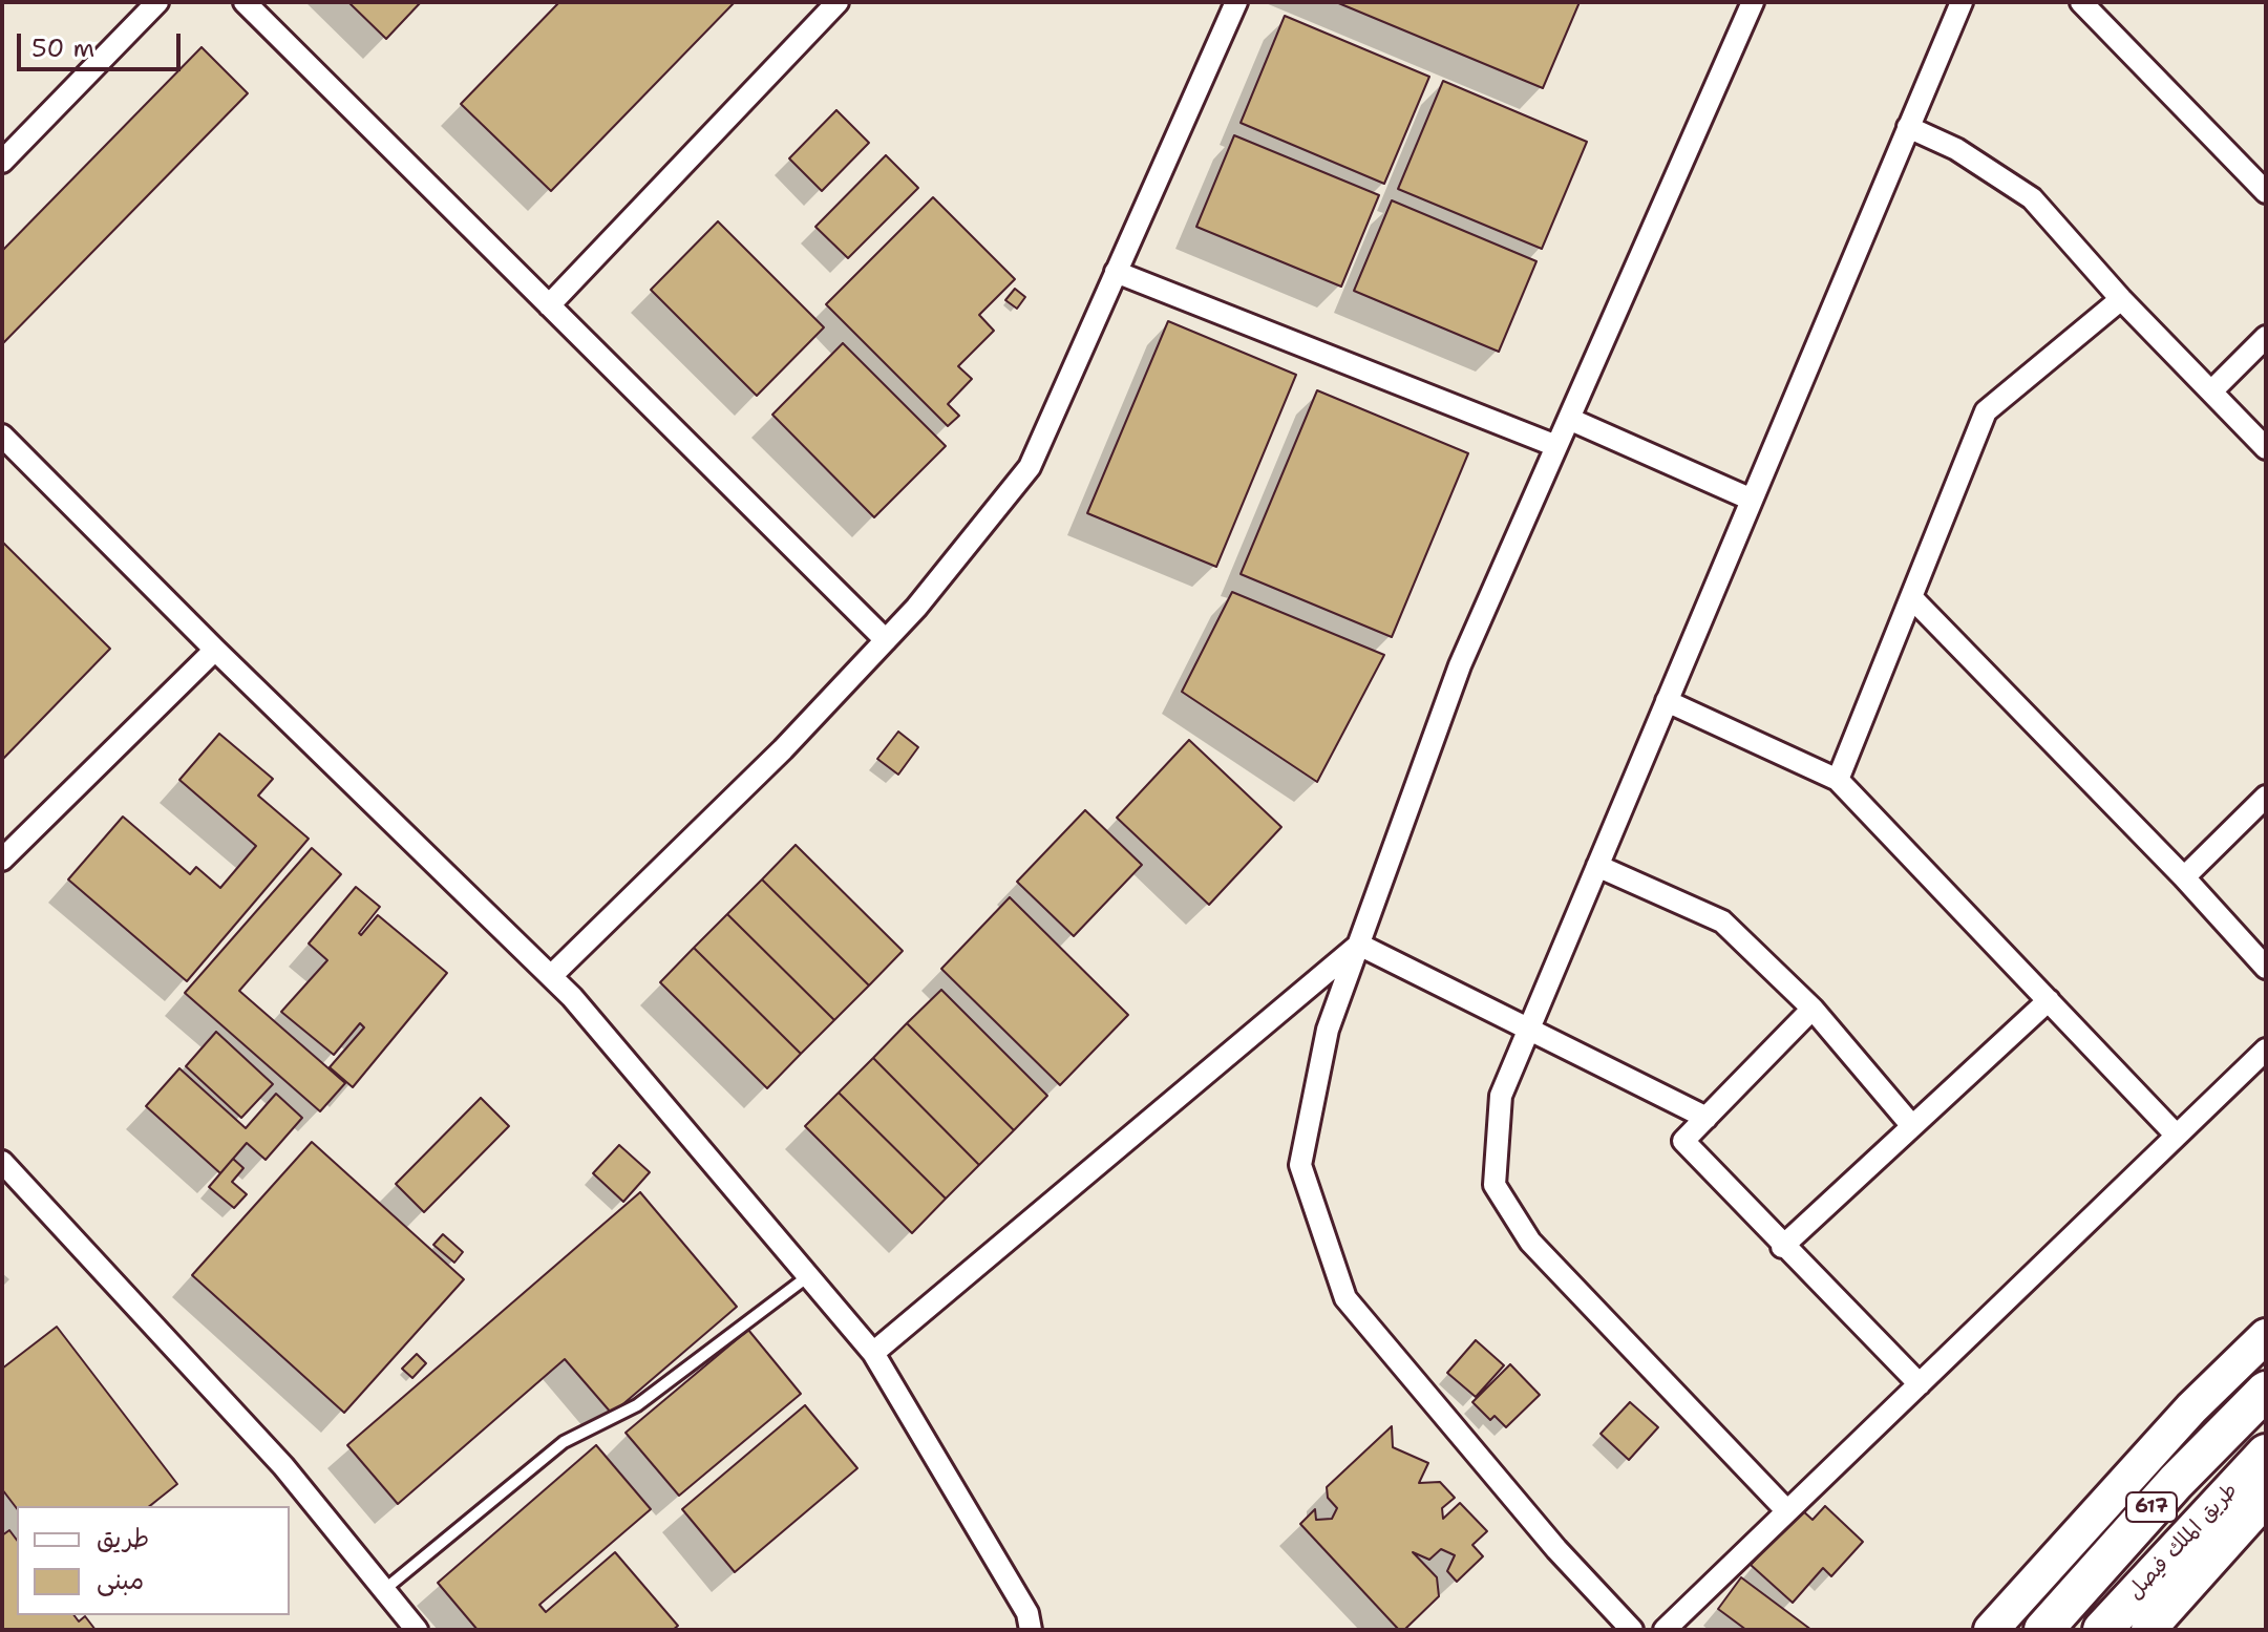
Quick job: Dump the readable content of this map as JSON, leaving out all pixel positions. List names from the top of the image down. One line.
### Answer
{"streets":{"highway":["617","طريق الملك فيصل"]},"legend":["طريق","مبنى"],"scale_bar":"50 m"}
